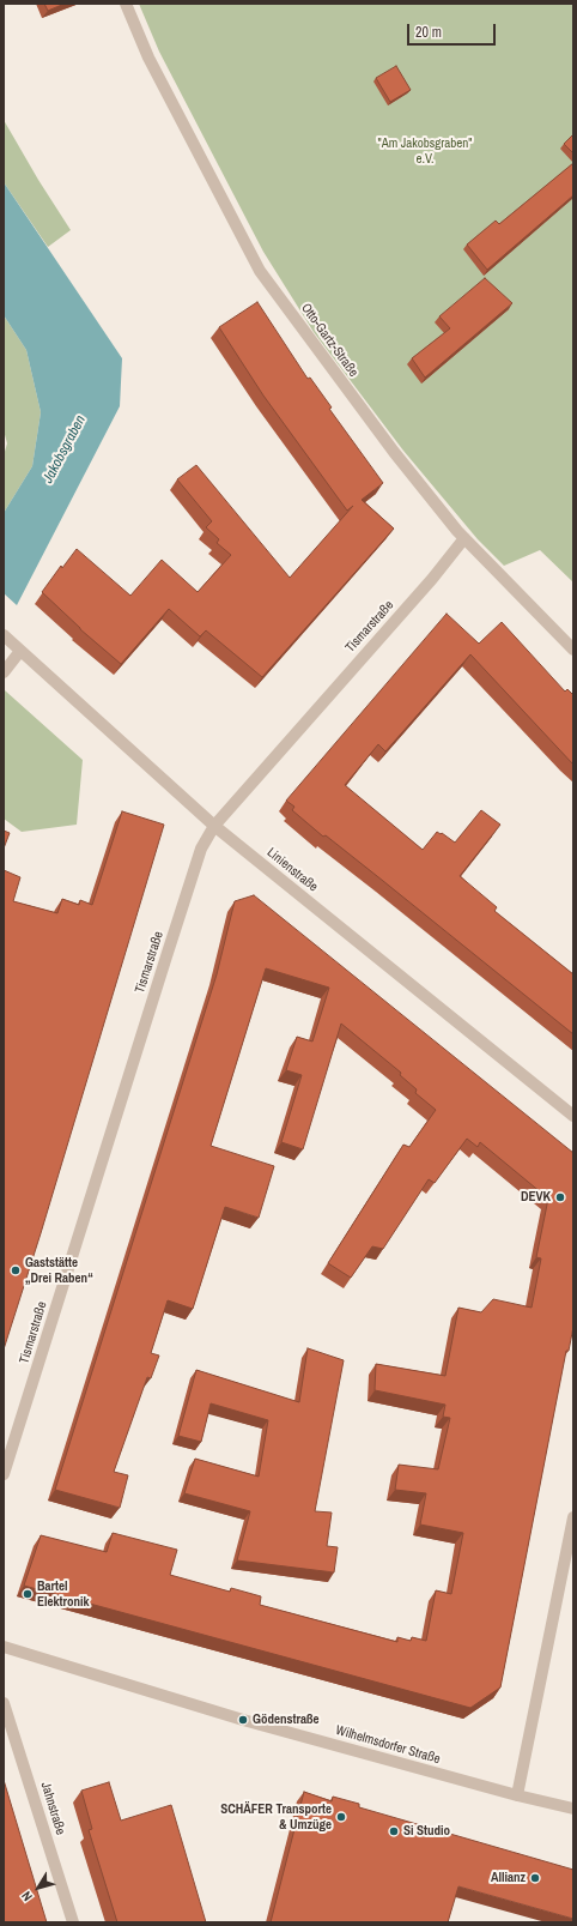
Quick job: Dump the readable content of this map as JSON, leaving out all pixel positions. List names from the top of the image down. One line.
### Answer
{"streets":{"street":["Otto-Gartz-Straße","Tismarstraße","Linienstraße","Wilhelmsdorfer Straße","Jahnstraße"]},"crossings":[["Otto-Gartz-Straße","Tismarstraße"],["Tismarstraße","Linienstraße"]],"water":["Jakobsgraben"],"parks":["\"Am Jakobsgraben\" e.V."],"places":["DEVK","Gaststätte „Drei Raben“","Bartel Elektronik","Gödenstraße","SCHÄFER Transporte & Umzüge","Si Studio","Allianz"],"scale_bar":"20 m","north":"bottom left"}
